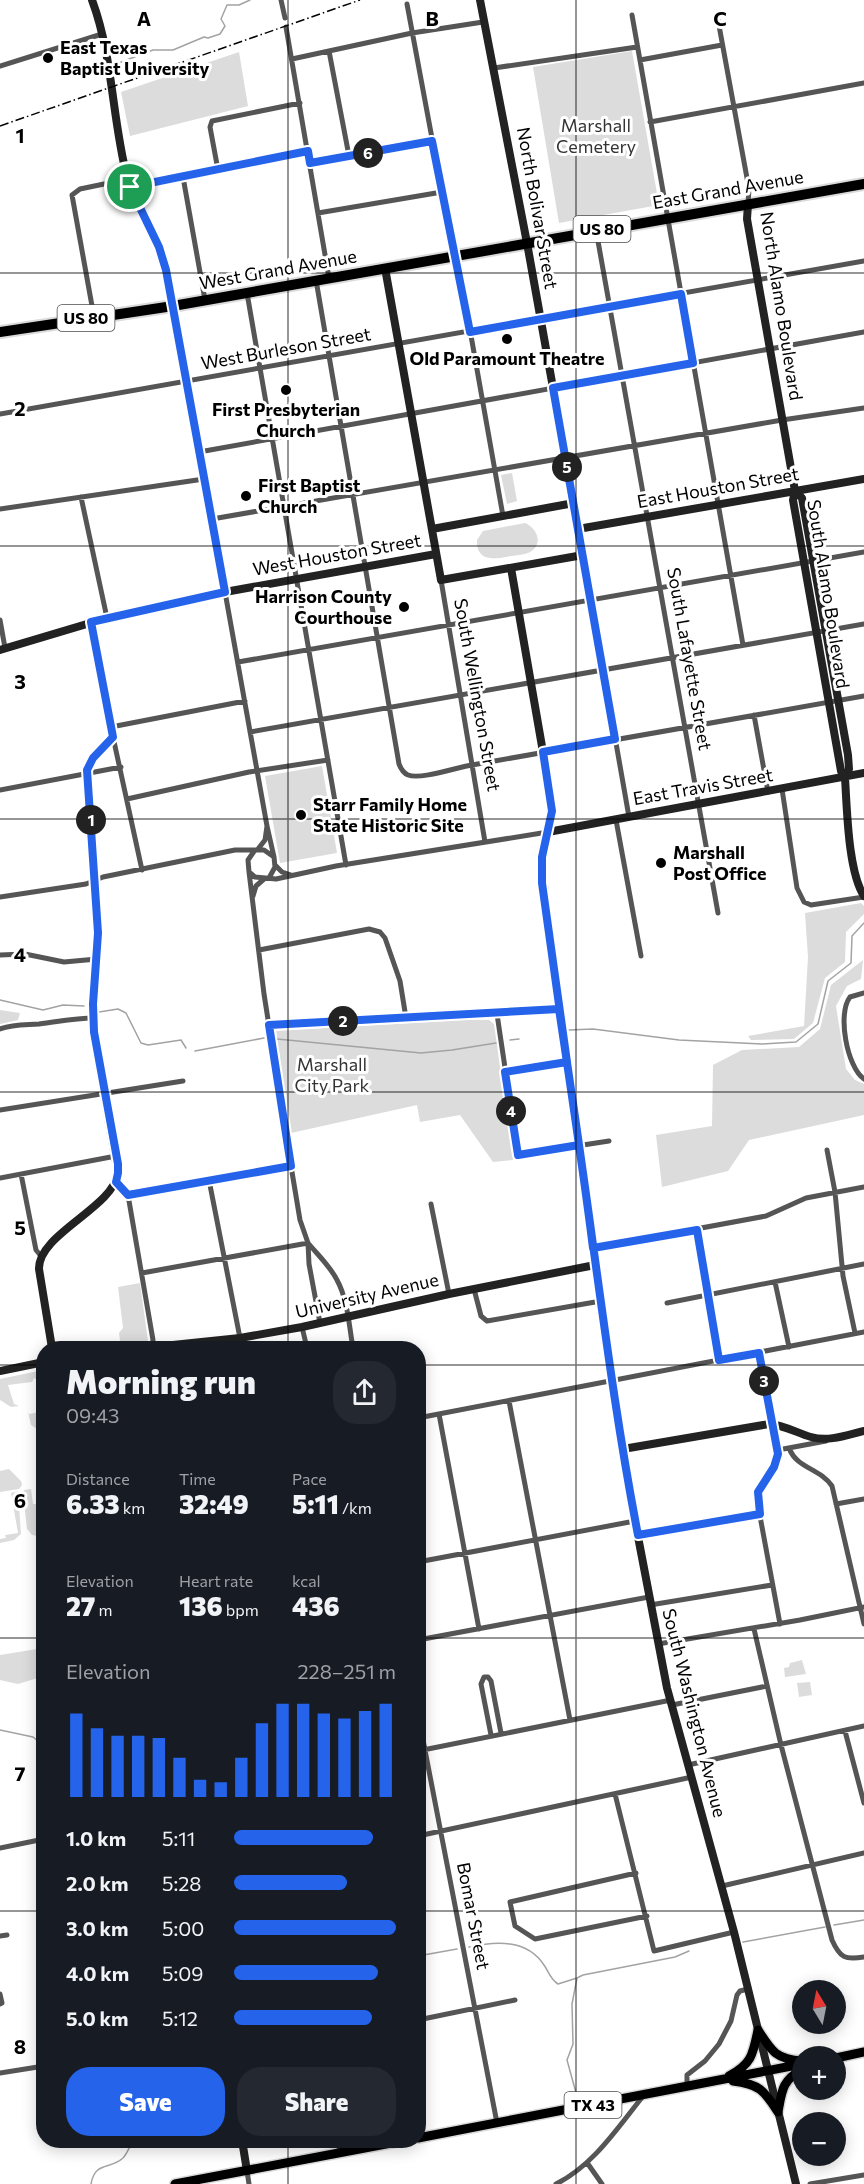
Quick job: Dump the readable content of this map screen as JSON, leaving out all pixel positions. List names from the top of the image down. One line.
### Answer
{"streets":{"highway":["East Grand Avenue","US 80","West Grand Avenue"],"main road":["TX 43"],"street":["North Bolivar Street","North Alamo Boulevard","West Burleson Street","East Houston Street","West Houston Street","South Alamo Boulevard","South Lafayette Street","South Wellington Street","East Travis Street","University Avenue","South Washington Avenue","Bomar Street"]},"crossings":[["East Grand Avenue","North Bolivar Street"],["East Grand Avenue","West Grand Avenue"],["East Grand Avenue","North Alamo Boulevard"],["East Grand Avenue","South Lafayette Street"],["North Bolivar Street","West Burleson Street"],["North Bolivar Street","East Houston Street"],["West Grand Avenue","South Wellington Street"],["North Alamo Boulevard","West Burleson Street"],["North Alamo Boulevard","East Houston Street"],["North Alamo Boulevard","South Alamo Boulevard"],["West Burleson Street","South Lafayette Street"],["West Burleson Street","South Wellington Street"],["East Houston Street","South Alamo Boulevard"],["East Houston Street","South Lafayette Street"],["West Houston Street","South Wellington Street"],["South Alamo Boulevard","East Travis Street"],["South Lafayette Street","East Travis Street"],["East Travis Street","South Washington Avenue"],["University Avenue","South Washington Avenue"],["South Washington Avenue","TX 43"],["Bomar Street","TX 43"]],"parks":["Marshall Cemetery","Marshall City Park"],"places":["East Texas Baptist University","Old Paramount Theatre","First Presbyterian Church","First Baptist Church","Harrison County Courthouse","Starr Family Home State Historic Site","Marshall Post Office"],"north":"top","page":{"pins":["6","5","1","2","4","3"],"heading":["Morning run","09:43"],"stats":[["Distance","6.33 km"],["Time","32:49"],["Pace","5:11 /km"],["Elevation","27 m"],["Heart rate","136 bpm"],["kcal","436"]],"chart":["Elevation","228–251 m"],"list":[{"name":"1.0 km","note":"5:11"},{"name":"2.0 km","note":"5:28"},{"name":"3.0 km","note":"5:00"},{"name":"4.0 km","note":"5:09"},{"name":"5.0 km","note":"5:12"}],"map_buttons":["+","−"],"buttons":["Save","Share"]},"grid":{"columns":["A","B","C"],"rows":["1","2","3","4","5","6","7","8"]}}
